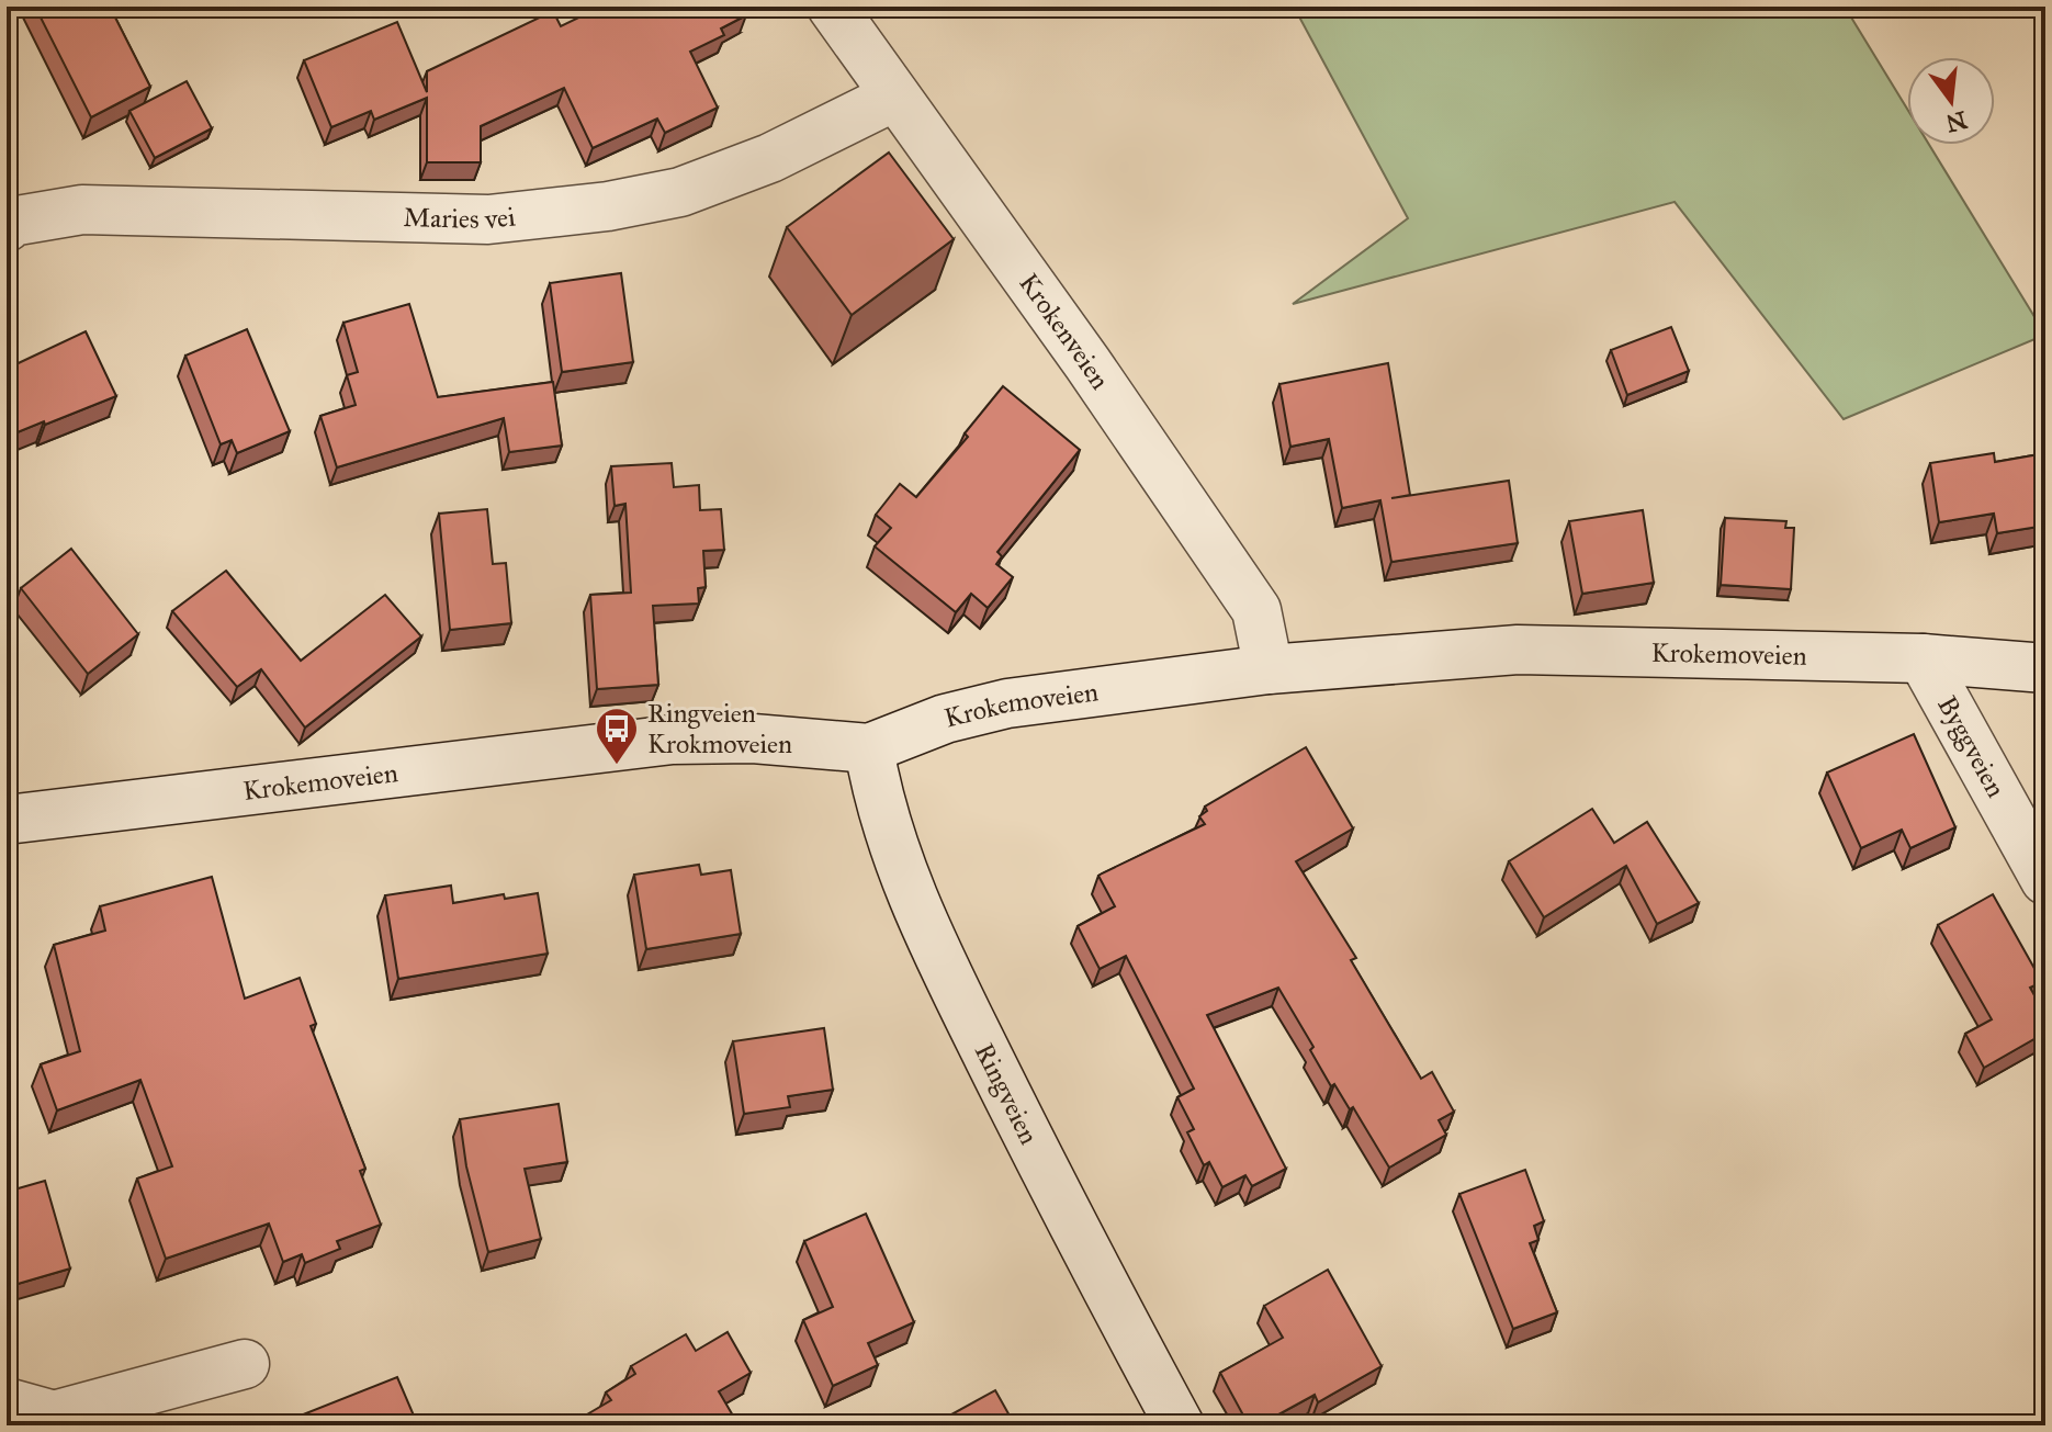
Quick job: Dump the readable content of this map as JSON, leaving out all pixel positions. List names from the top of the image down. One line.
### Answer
{"streets":{"main road":["Maries vei","Krokenveien","Krokemoveien","Byggveien","Ringveien"]},"crossings":[["Maries vei","Krokenveien"],["Krokenveien","Krokemoveien"],["Krokemoveien","Byggveien"],["Krokemoveien","Ringveien"]],"places":{"bus stop":["Ringveien Krokmoveien"]},"north":"bottom"}
